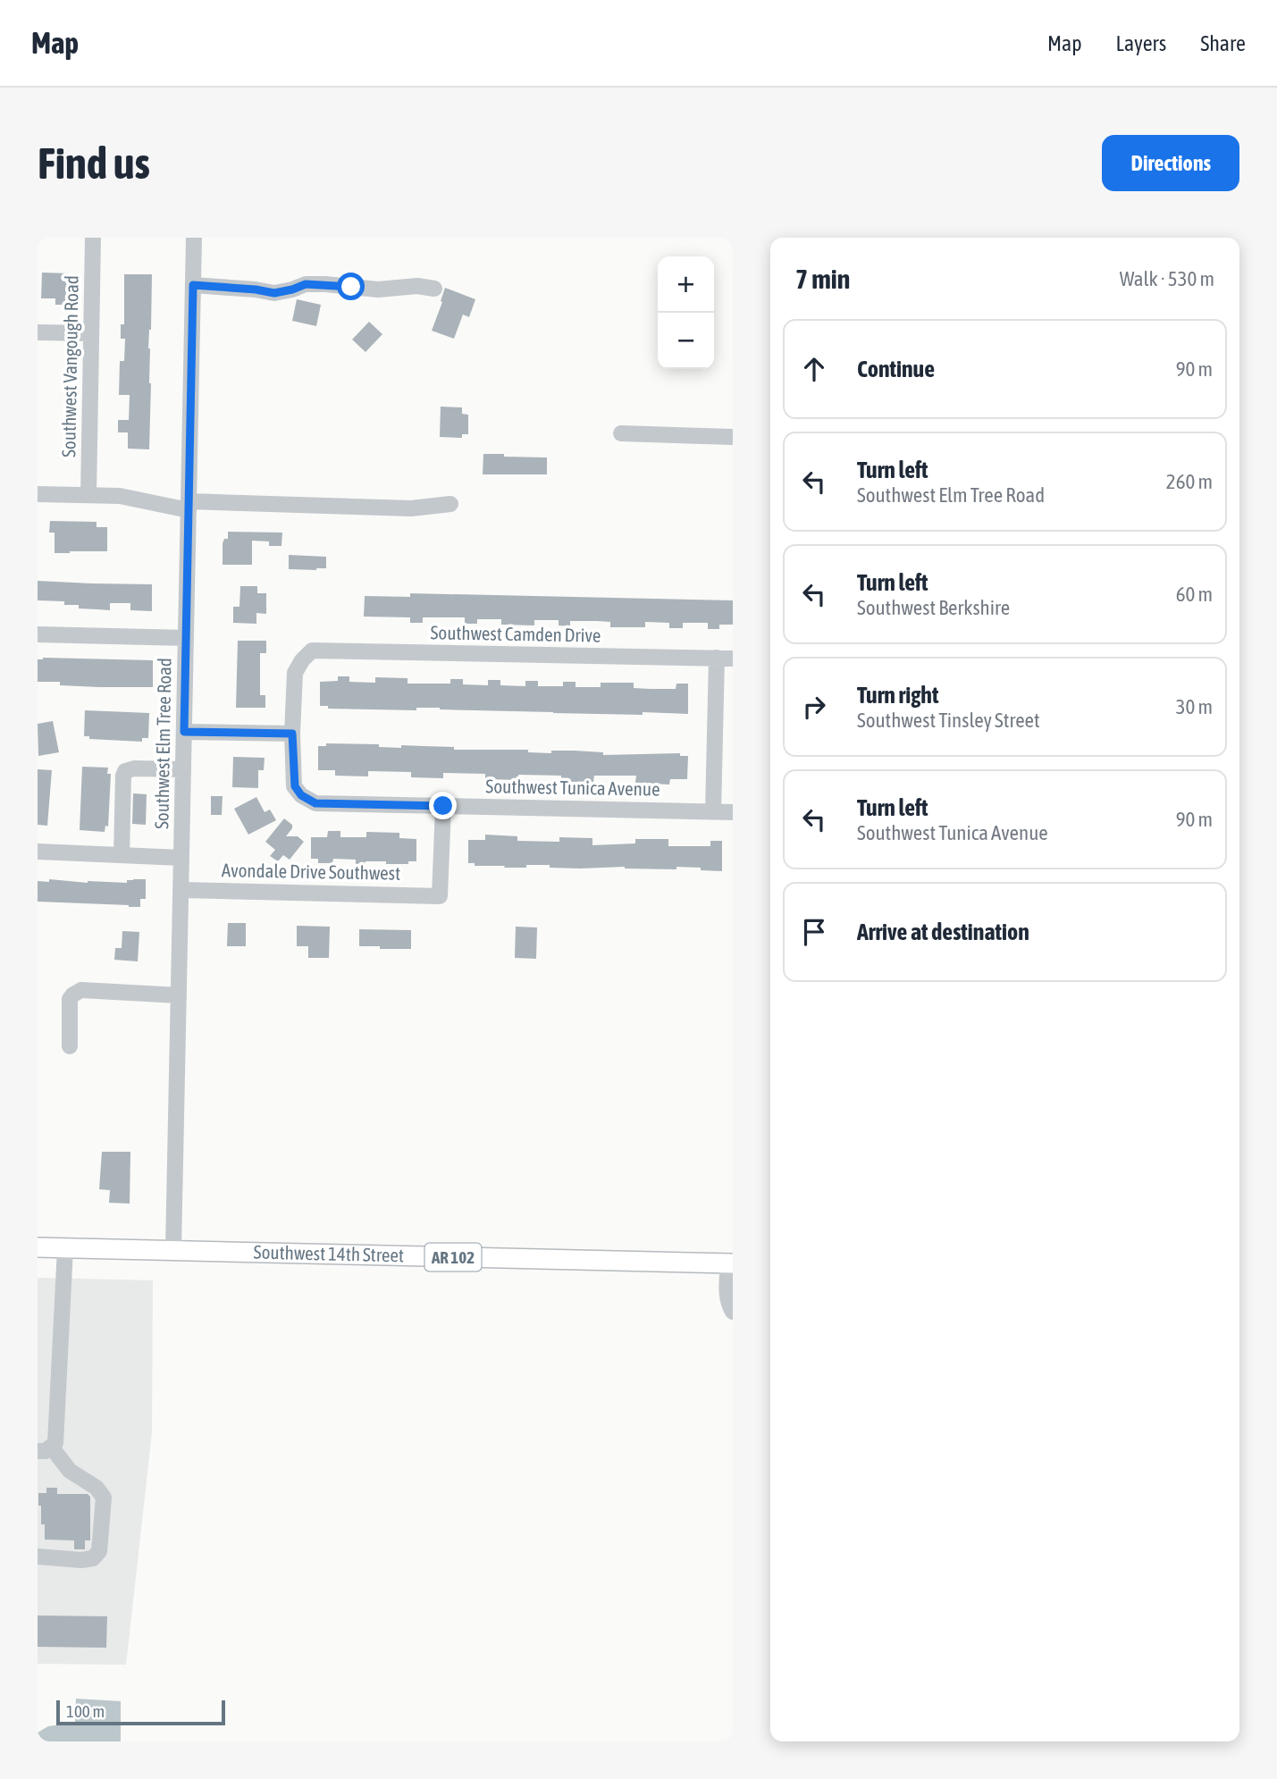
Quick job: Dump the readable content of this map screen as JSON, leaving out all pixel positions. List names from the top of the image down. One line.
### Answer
{"streets":{"main road":["Southwest 14th Street","AR 102"],"street":["Southwest Vangough Road","Southwest Camden Drive","Southwest Elm Tree Road","Southwest Tunica Avenue","Avondale Drive Southwest"]},"crossings":[["Southwest Camden Drive","Southwest Tunica Avenue"],["Southwest Elm Tree Road","Avondale Drive Southwest"],["Southwest Elm Tree Road","Southwest 14th Street"],["Southwest Tunica Avenue","Avondale Drive Southwest"]],"scale_bar":"100 m","page":{"header":"Map","nav":["Map","Layers","Share"],"buttons":"Directions","title":"Find us","heading":["7 min","Walk · 530 m"],"map_buttons":["+","−"],"list":[["Continue","90 m"],["Turn left","Southwest Elm Tree Road","260 m"],["Turn left","Southwest Berkshire","60 m"],["Turn right","Southwest Tinsley Street","30 m"],["Turn left","Southwest Tunica Avenue","90 m"],"Arrive at destination"],"scale":"100 m"}}
